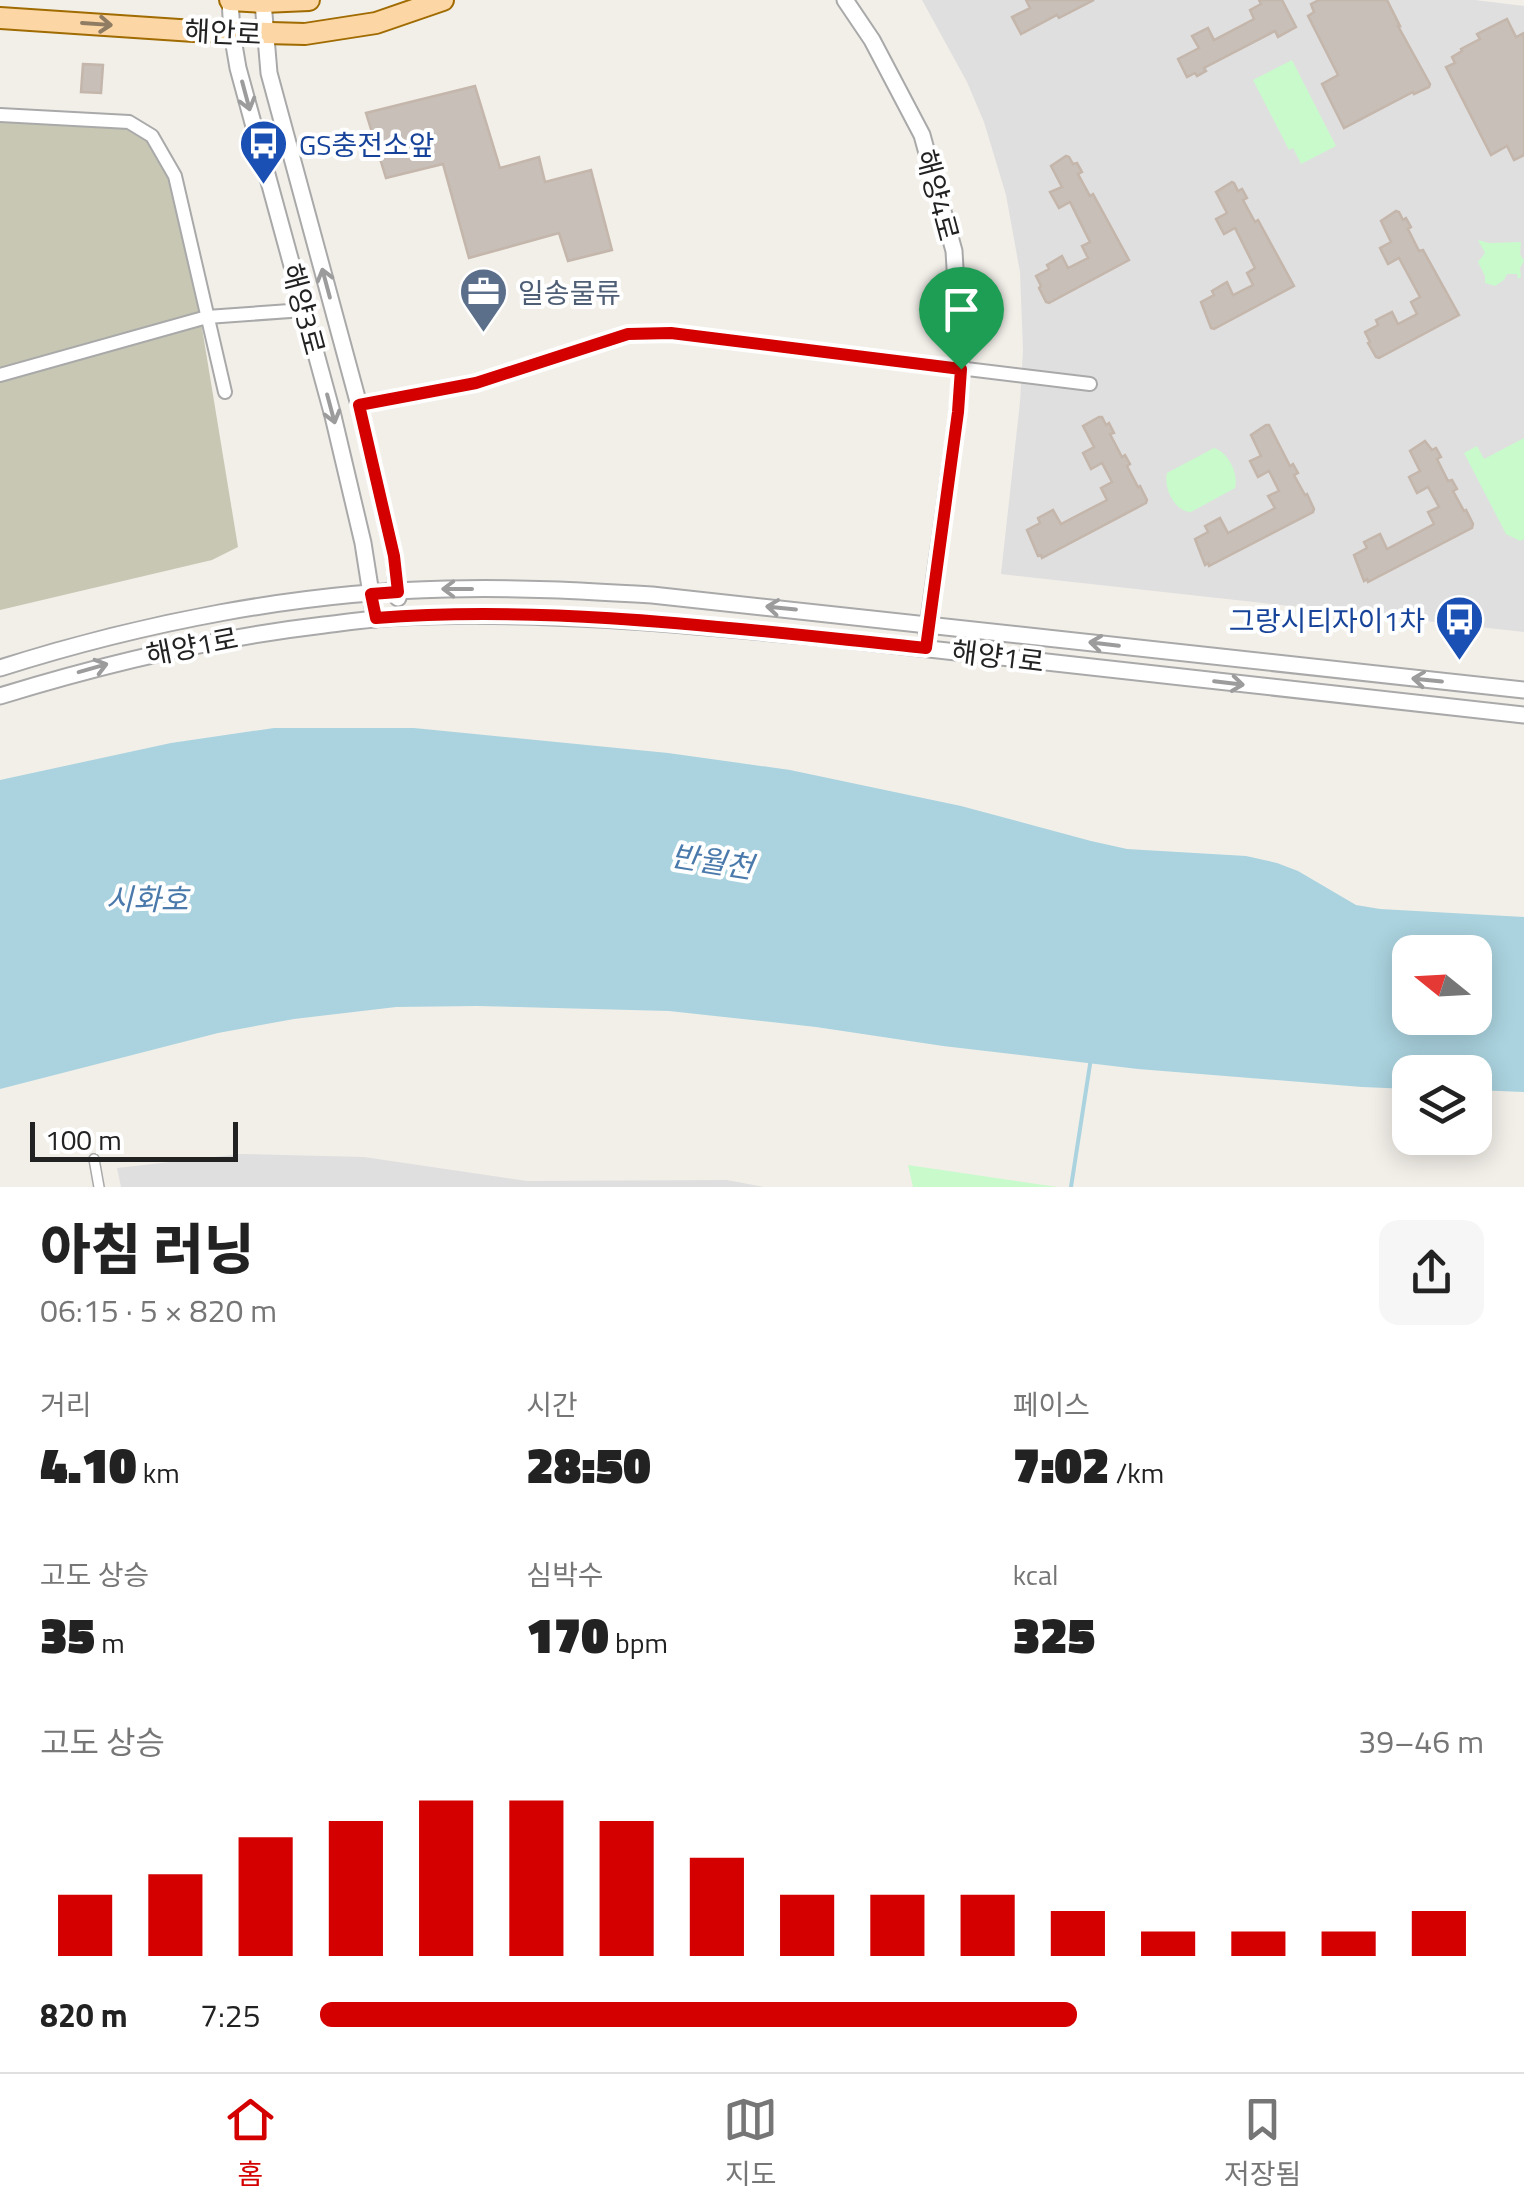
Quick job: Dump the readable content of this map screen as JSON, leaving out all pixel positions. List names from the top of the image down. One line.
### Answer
{"streets":{"main road":["해안로"],"street":["해양4로","해양3로","해양1로"]},"crossings":[["해안로","해양3로"],["해양4로","해양1로"],["해양3로","해양1로"]],"one_way":["해안로"],"water":["반월천","시화호"],"places":{"bus stop":["GS충전소앞","그랑시티자이1차"],"office":["일송물류"]},"scale_bar":"100 m","north":"left","page":{"scale":"100 m","heading":["아침 러닝","06:15 · 5 × 820 m"],"stats":[["거리","4.10 km"],["시간","28:50"],["페이스","7:02 /km"],["고도 상승","35 m"],["심박수","170 bpm"],["kcal","325"]],"chart":["고도 상승","39–46 m"],"list":[{"name":"820 m","note":"7:25"}],"tabs":["홈","지도","저장됨"]}}
